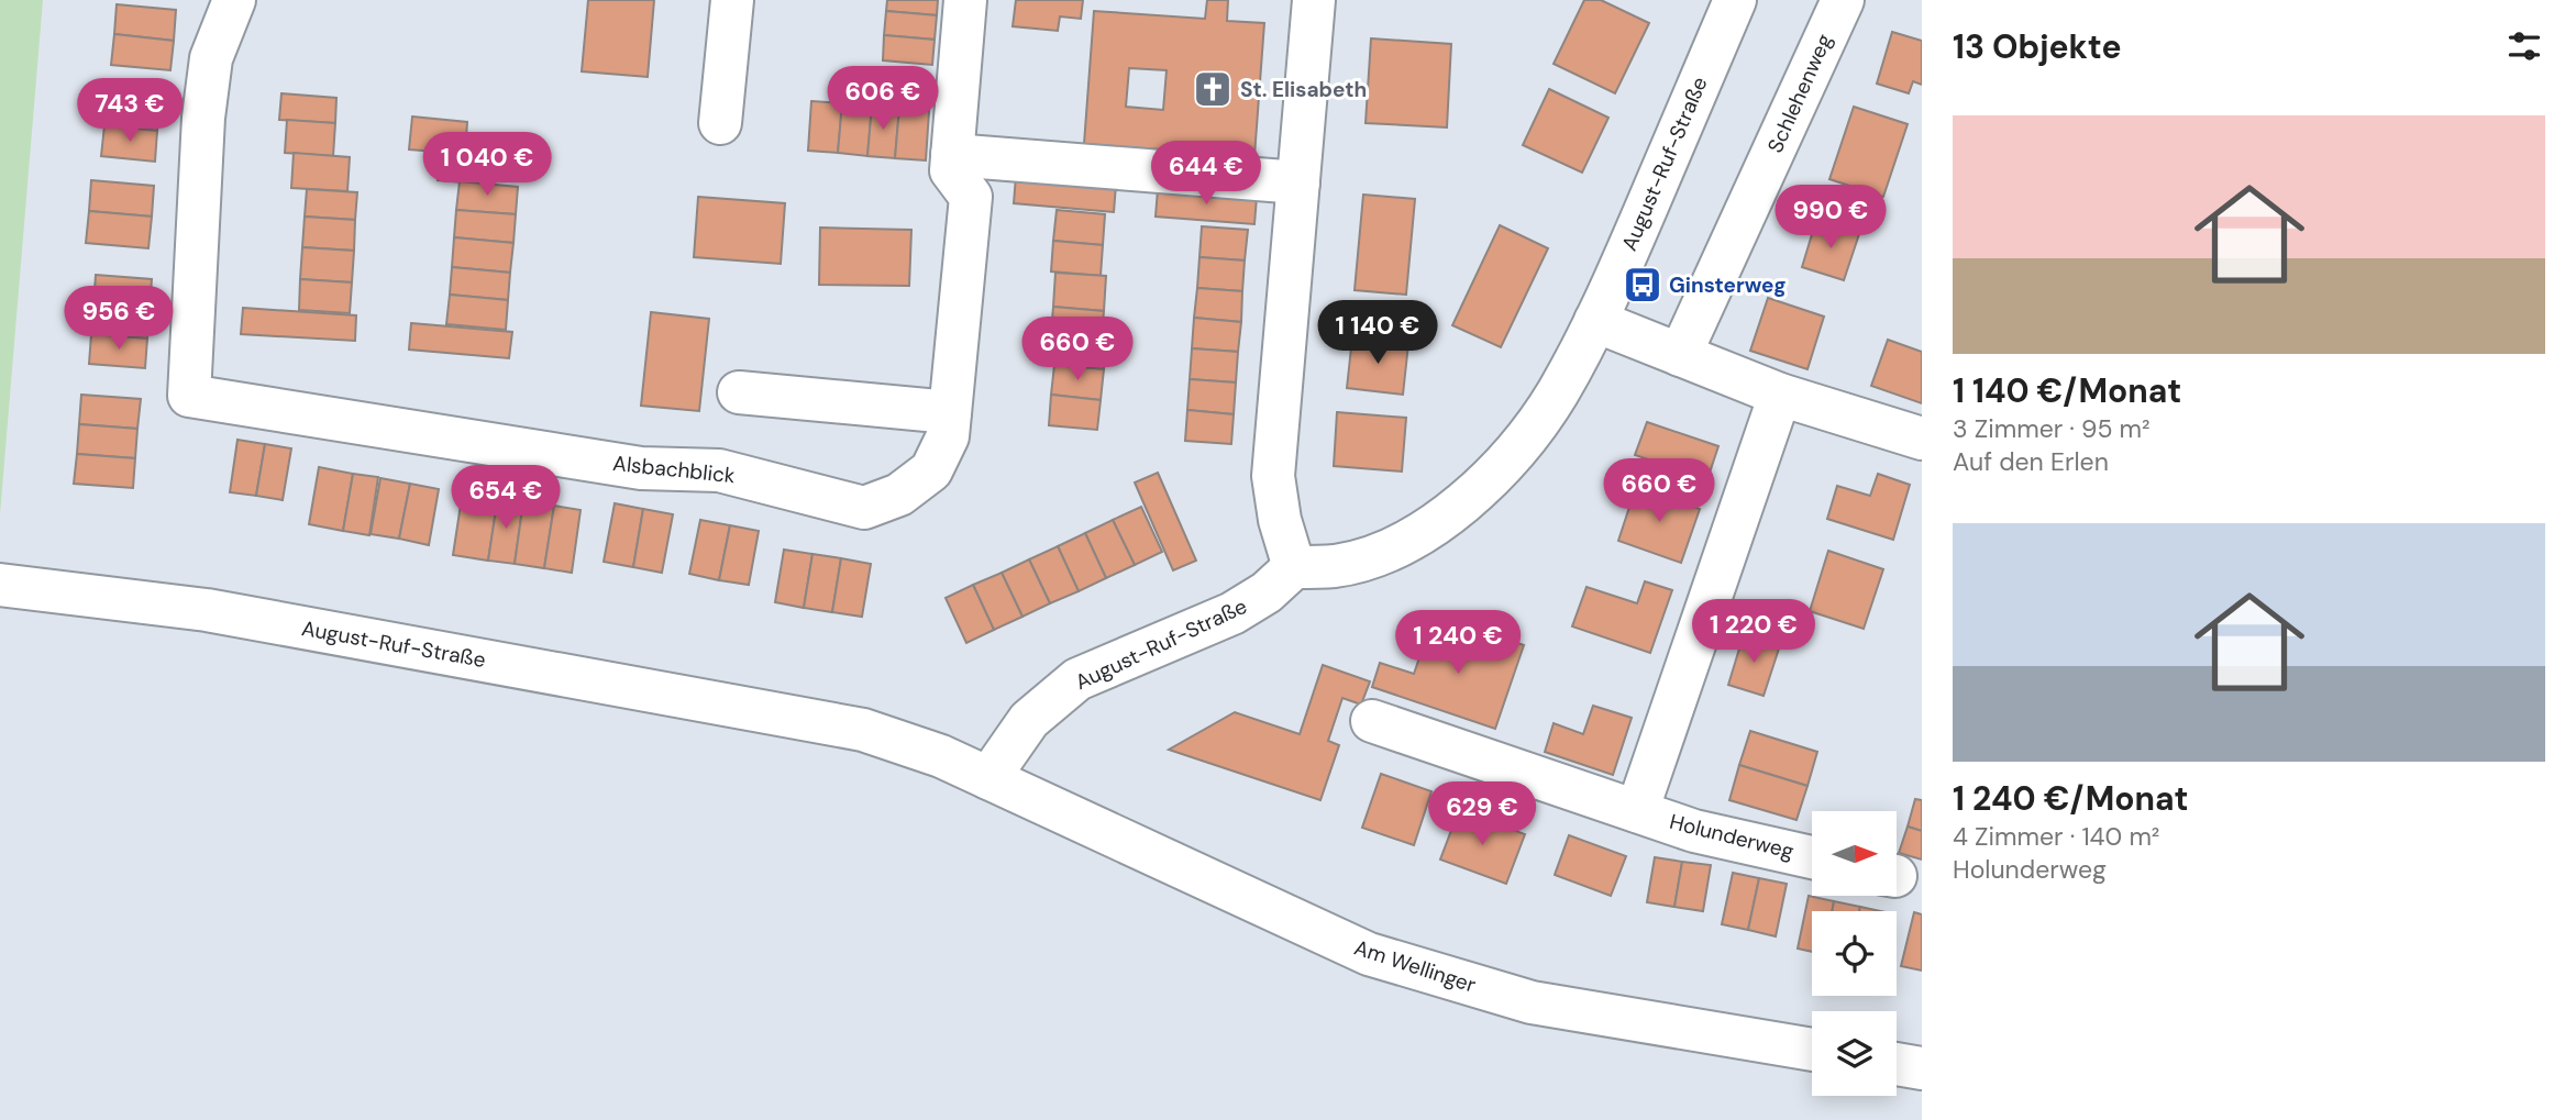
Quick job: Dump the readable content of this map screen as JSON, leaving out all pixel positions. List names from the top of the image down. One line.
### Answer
{"streets":{"street":["Schlehenweg","August-Ruf-Straße","Alsbachblick","Holunderweg","Am Wellinger"]},"crossings":[["August-Ruf-Straße","Am Wellinger"]],"places":{"church":["St. Elisabeth"],"bus stop":["Ginsterweg"]},"north":"right","page":{"heading":"13 Objekte","price":["606 €","743 €","1 040 €","644 €","990 €","956 €","1 140 €","660 €","660 €","654 €","1 220 €","1 240 €","629 €"],"list":[{"name":"1 140 €/Monat","note":"3 Zimmer · 95 m² · Auf den Erlen"},{"name":"1 240 €/Monat","note":"4 Zimmer · 140 m² · Holunderweg"}]}}
